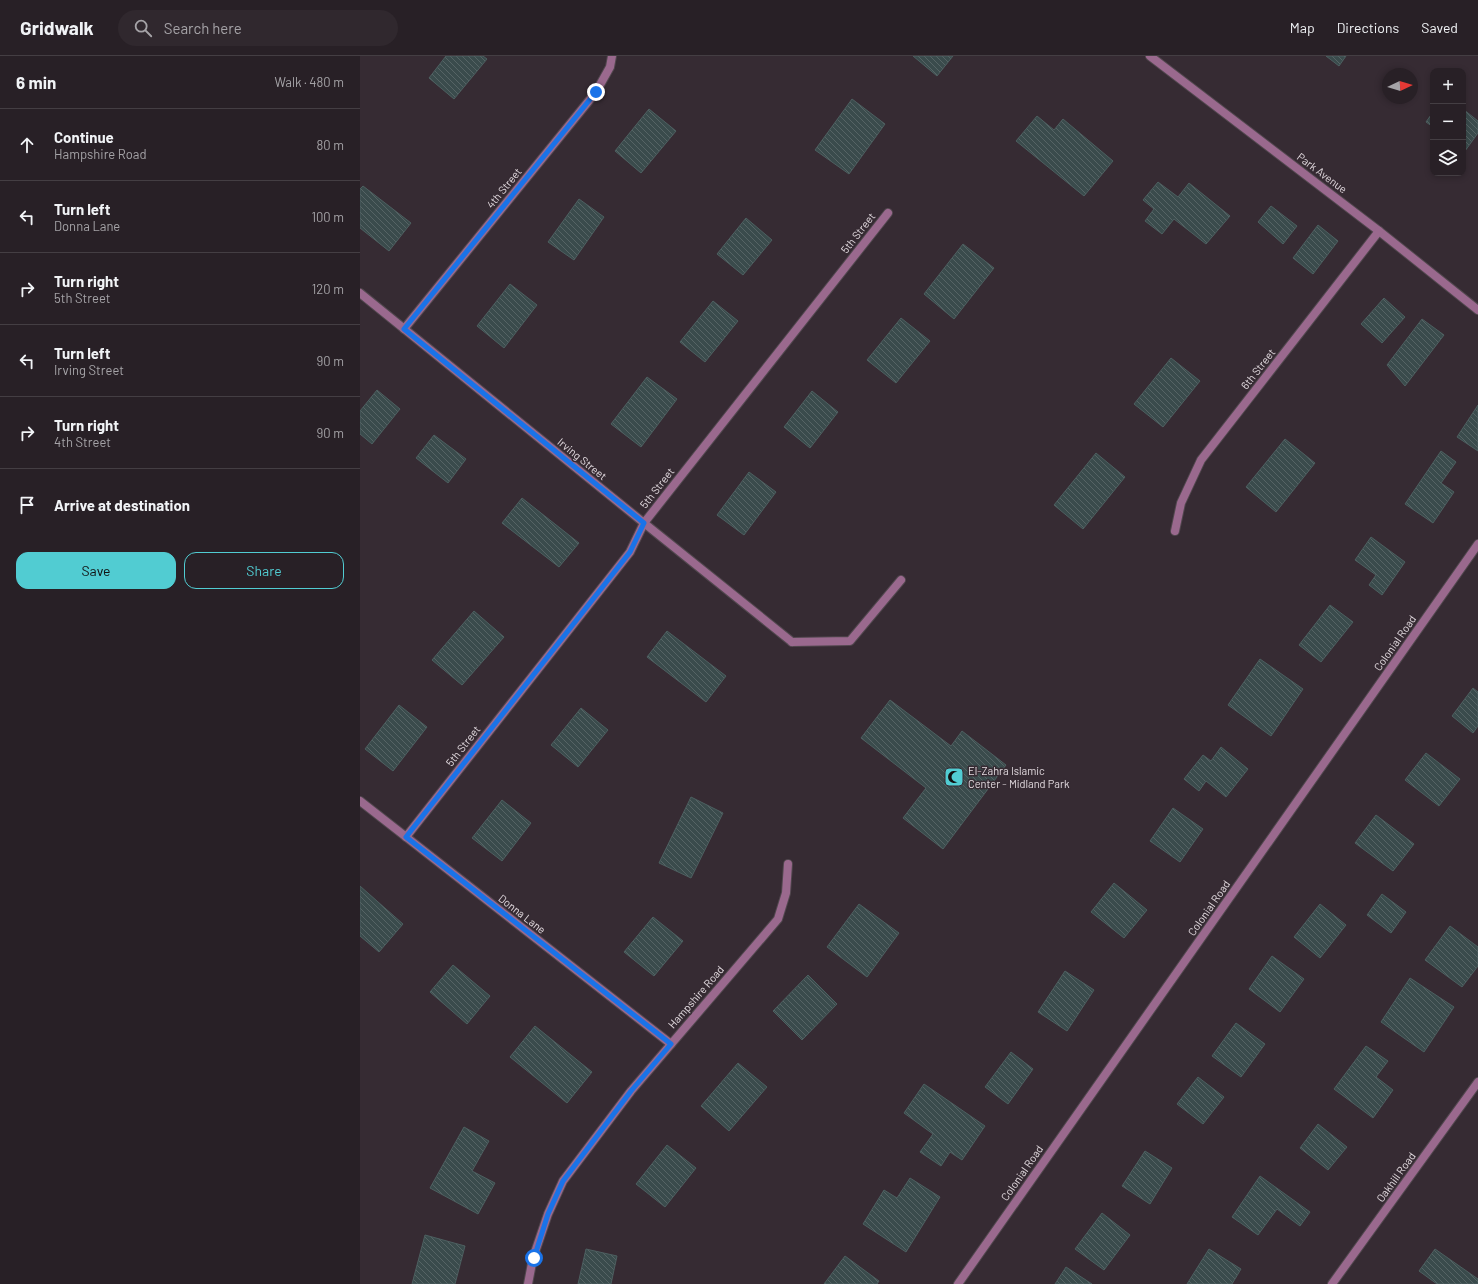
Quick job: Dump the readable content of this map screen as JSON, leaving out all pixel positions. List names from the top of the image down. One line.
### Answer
{"streets":{"street":["Park Avenue","4th Street","5th Street","6th Street","Irving Street","Colonial Road","Donna Lane","Hampshire Road","Oakhill Road"]},"crossings":[["Park Avenue","6th Street"],["4th Street","Irving Street"],["5th Street","Irving Street"],["5th Street","Donna Lane"],["Donna Lane","Hampshire Road"]],"places":{"mosque":["El-Zahra Islamic Center - Midland Park"]},"north":"right","page":{"header":"Gridwalk","search":"Search here","nav":["Map","Directions","Saved"],"heading":["6 min","Walk · 480 m"],"map_buttons":["+","−"],"list":[["Continue","Hampshire Road","80 m"],["Turn left","Donna Lane","100 m"],["Turn right","5th Street","120 m"],["Turn left","Irving Street","90 m"],["Turn right","4th Street","90 m"],"Arrive at destination"],"buttons":["Save","Share"]}}
